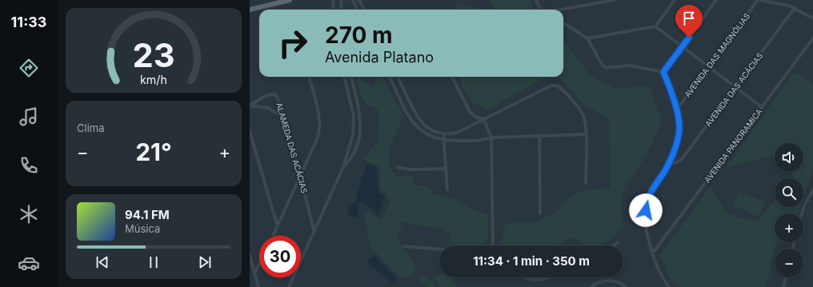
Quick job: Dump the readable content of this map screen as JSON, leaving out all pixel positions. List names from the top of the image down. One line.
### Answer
{"streets":{"street":["AVENIDA DAS MAGNÓLIAS","AVENIDA DAS ACÁCIAS","AVENIDA PANORAMICA","ALAMEDA DAS ACÁCIAS"]},"page":{"tabs":"11:33","turn":["270 m","Avenida Platano"],"tile":"Clima","heat":["−","21°","+"],"map_buttons":["+","−"],"song":["94.1 FM","Música"],"limit":"30","trip":"11:34 · 1 min · 350 m","gauge":["23","km/h"]}}
